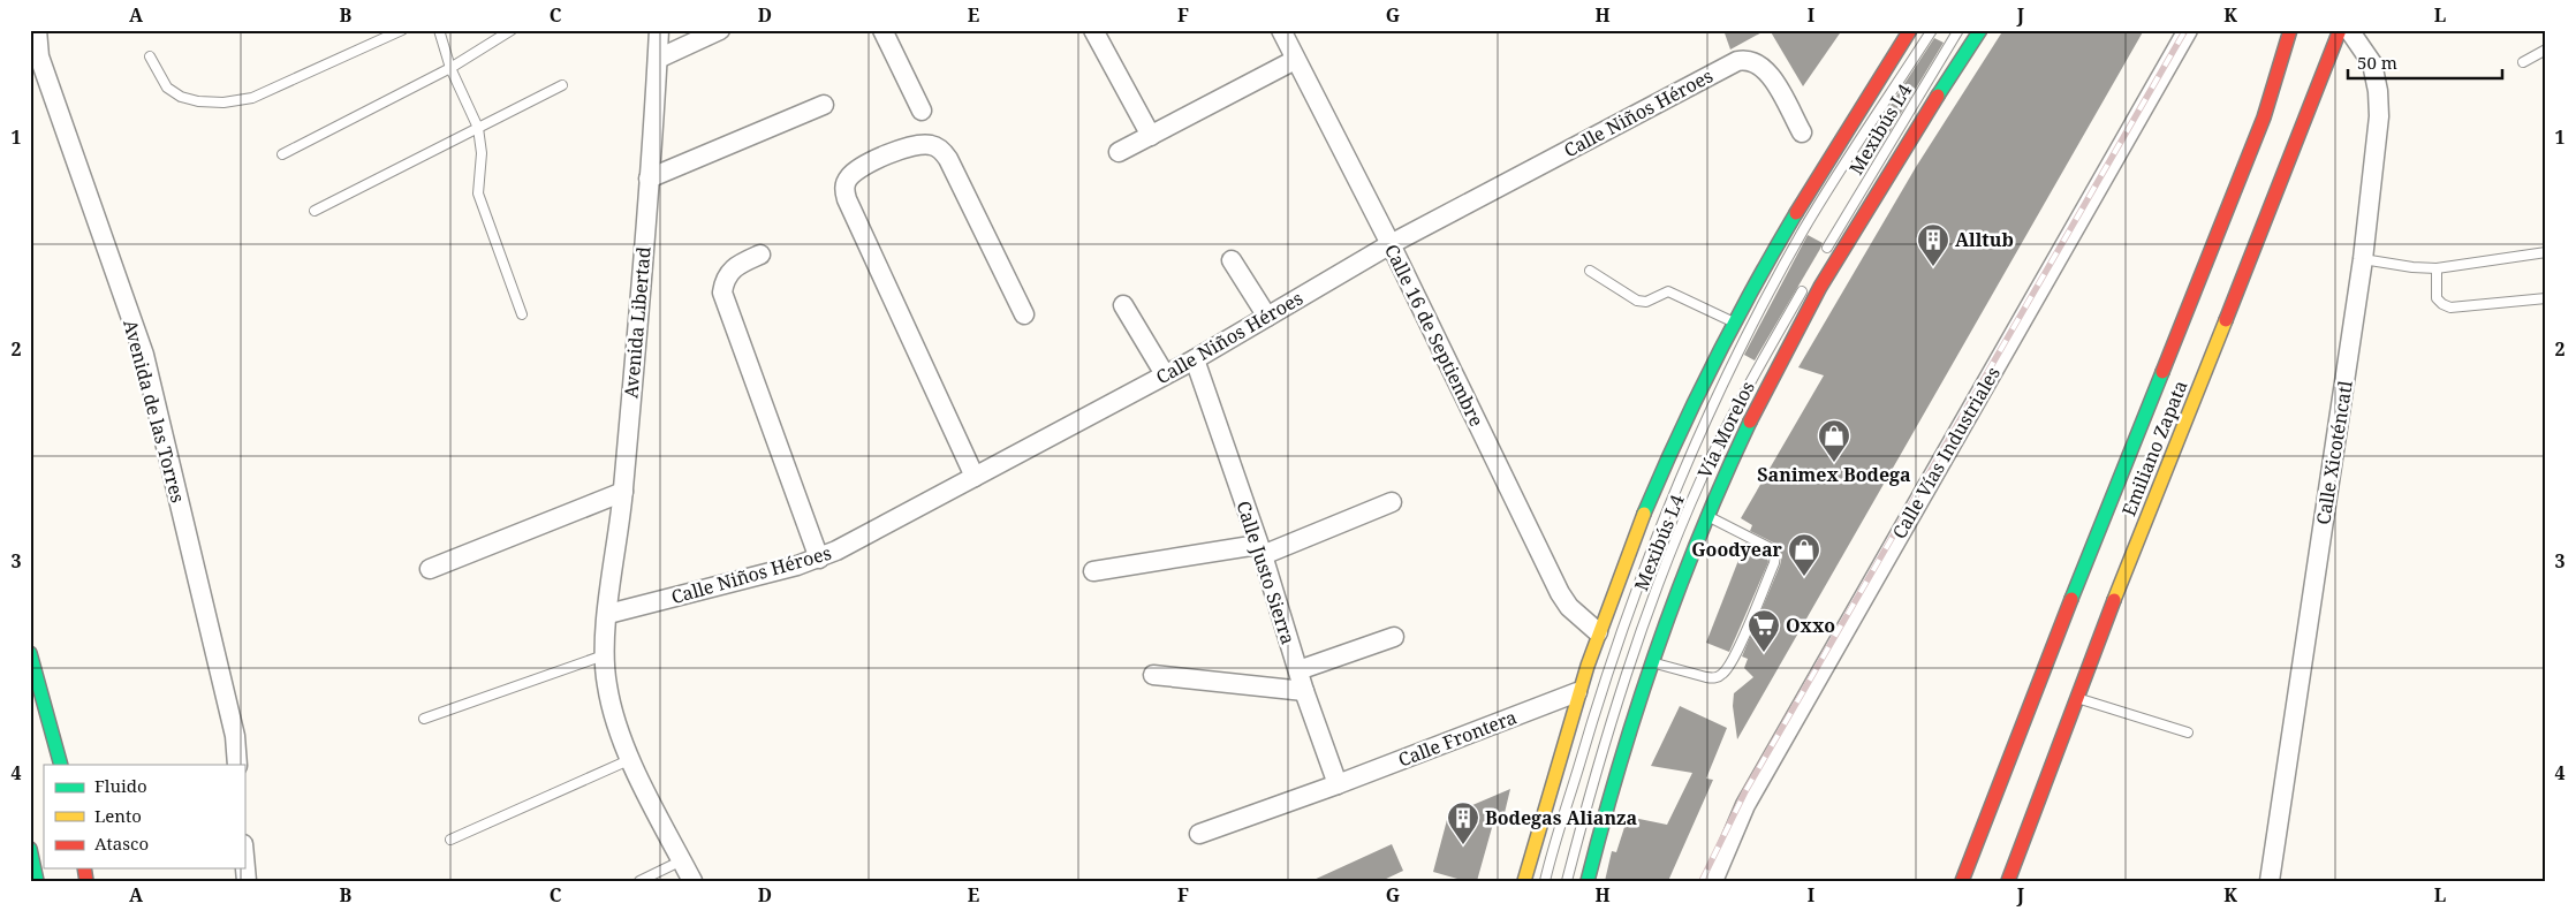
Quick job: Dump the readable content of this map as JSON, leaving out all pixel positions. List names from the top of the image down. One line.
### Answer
{"streets":{"main road":["Vía Morelos","Emiliano Zapata"],"street":["Calle Niños Héroes","Avenida Libertad","Calle 16 de Septiembre","Avenida de las Torres","Calle Vías Industriales","Calle Xicoténcatl","Calle Justo Sierra","Calle Frontera"],"lane":["Mexibús L4"]},"crossings":[["Calle Niños Héroes","Avenida Libertad"],["Calle Niños Héroes","Calle 16 de Septiembre"],["Calle Niños Héroes","Calle Justo Sierra"],["Calle Justo Sierra","Calle Frontera"]],"places":{"building":["Alltub","Bodegas Alianza"],"shop":["Sanimex Bodega","Goodyear"],"supermarket":["Oxxo"]},"legend":["Fluido","Lento","Atasco"],"scale_bar":"50 m","grid":{"columns":["A","B","C","D","E","F","G","H","I","J","K","L"],"rows":["1","2","3","4"]}}
